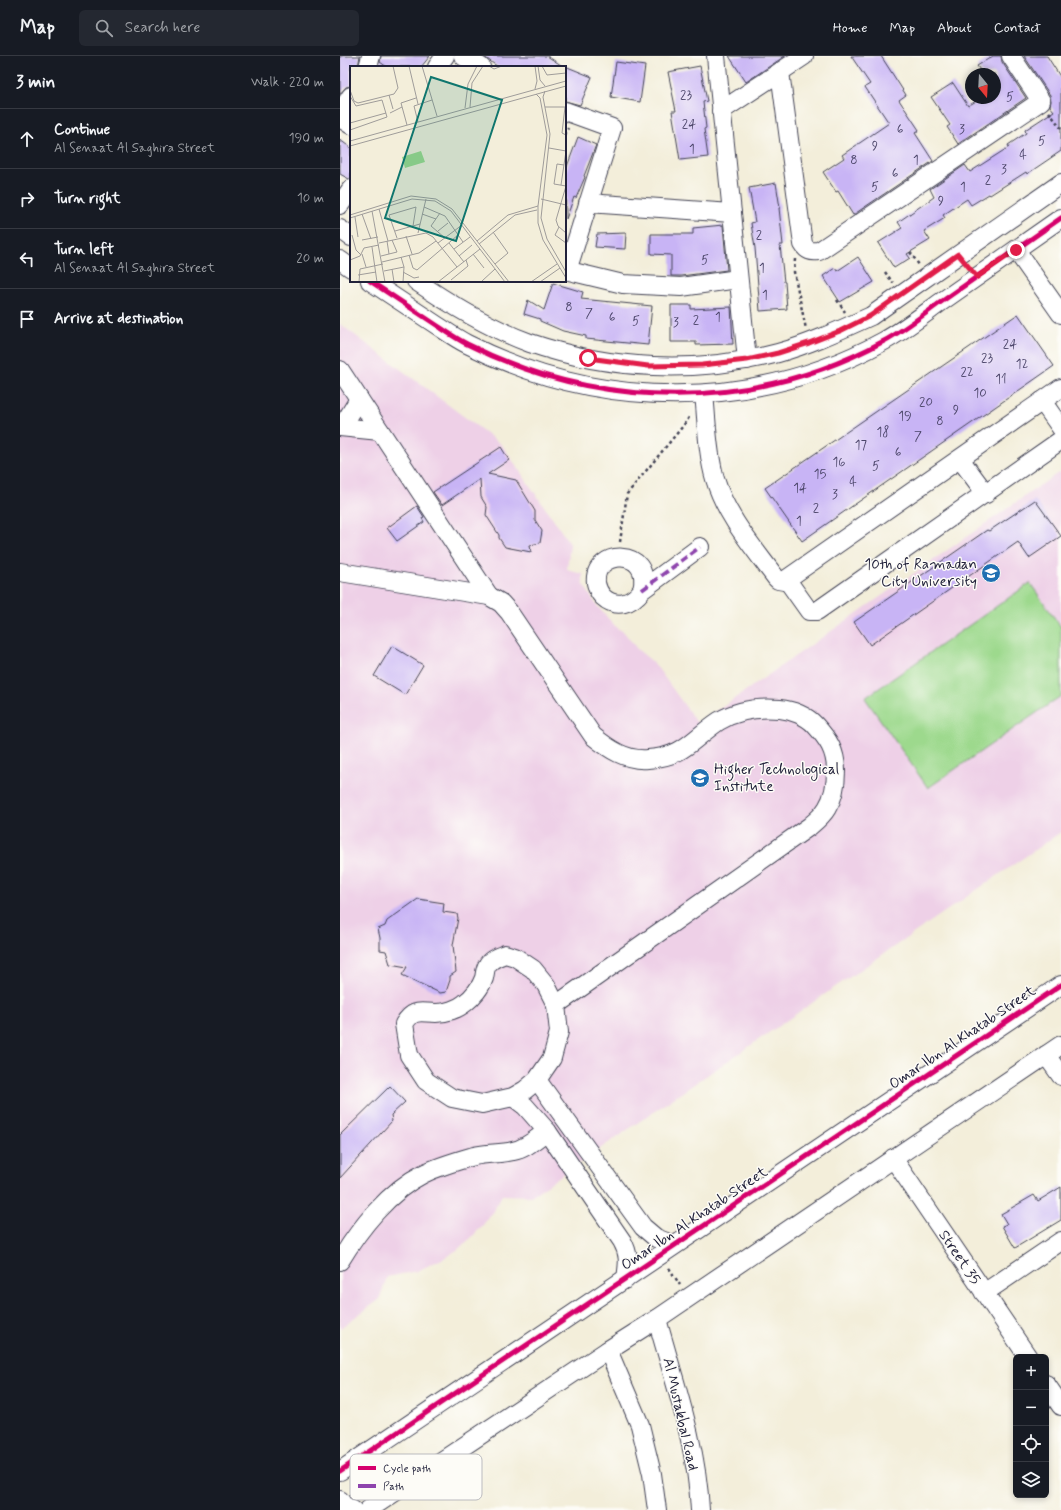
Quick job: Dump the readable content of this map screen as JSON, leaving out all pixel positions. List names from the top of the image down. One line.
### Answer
{"streets":{"street":["Omar Ibn Al Khatab Street","Street 35","Al Mustakbal Road"]},"places":{"school or university":["10th of Ramadan City University","Higher Technological Institute"]},"house_numbers":["23","5","24","6","3","5","9","1","4","8","1","3","6","2","5","1","9","2","5","1","1","8","7","6","1","2","5","3","24","23","12","22","11","10","20","9","19","8","18","7","17","6","16","5","15","4","14","3","2","1"],"legend":["Cycle path","Path"],"north":"bottom","page":{"header":"Map","search":"Search here","nav":["Home","Map","About","Contact"],"heading":["3 min","Walk · 220 m"],"list":[["Continue","Al Senaat Al Saghira Street","190 m"],["Turn right","10 m"],["Turn left","Al Senaat Al Saghira Street","20 m"],"Arrive at destination"],"map_buttons":["+","−"]}}
